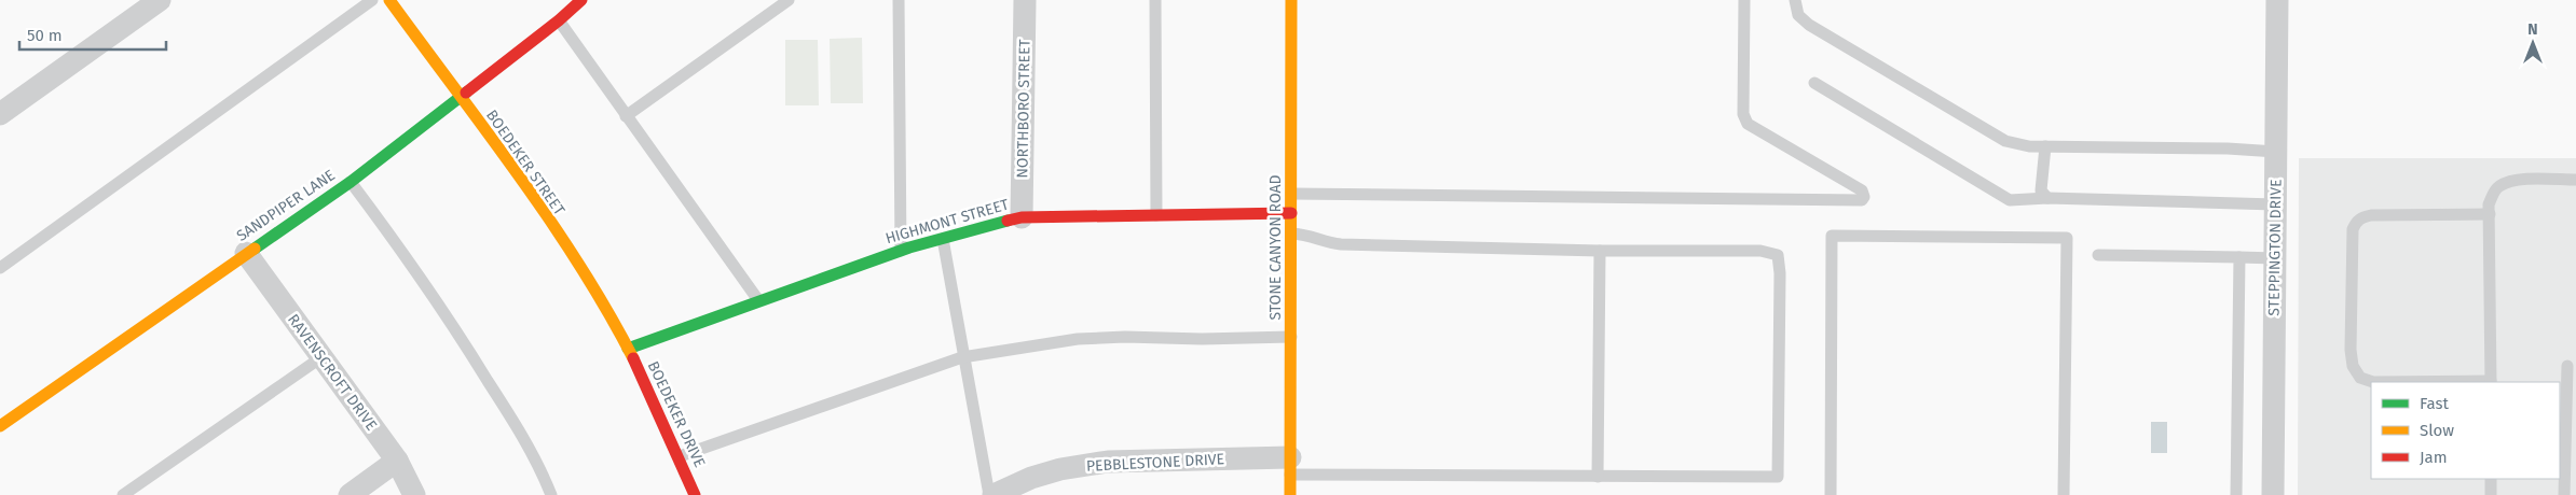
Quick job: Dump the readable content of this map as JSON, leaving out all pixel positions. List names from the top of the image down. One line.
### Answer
{"streets":{"street":["NORTHBORO STREET","BOEDEKER STREET","SANDPIPER LANE","HIGHMONT STREET","STONE CANYON ROAD","STEPPINGTON DRIVE","RAVENSCROFT DRIVE","BOEDEKER DRIVE","PEBBLESTONE DRIVE"]},"crossings":[["NORTHBORO STREET","HIGHMONT STREET"],["BOEDEKER STREET","SANDPIPER LANE"],["BOEDEKER STREET","HIGHMONT STREET"],["BOEDEKER STREET","BOEDEKER DRIVE"],["SANDPIPER LANE","RAVENSCROFT DRIVE"],["HIGHMONT STREET","STONE CANYON ROAD"],["HIGHMONT STREET","BOEDEKER DRIVE"],["STONE CANYON ROAD","PEBBLESTONE DRIVE"]],"legend":["Fast","Slow","Jam"],"scale_bar":"50 m","north":"top"}
